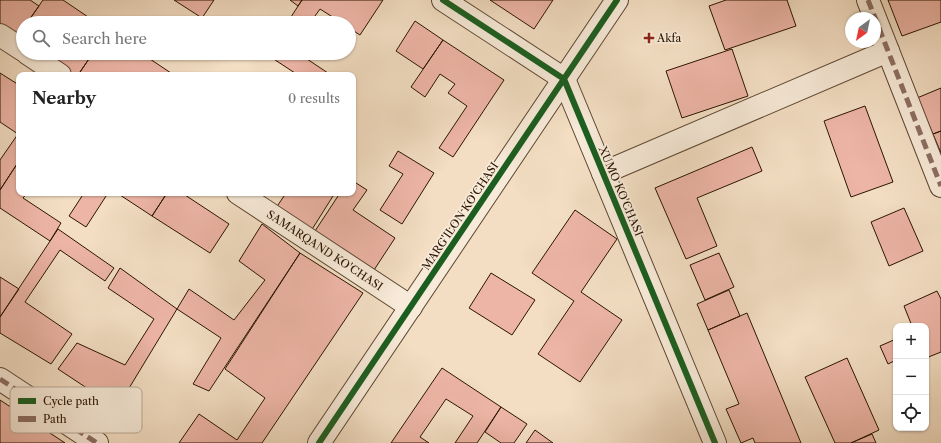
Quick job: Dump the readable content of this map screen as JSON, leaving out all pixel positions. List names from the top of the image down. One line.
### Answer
{"streets":{"street":["XUMO KO'CHASI","MARG'ILON KO'CHASI","SAMARQAND KO'CHASI"]},"crossings":[["XUMO KO'CHASI","MARG'ILON KO'CHASI"],["MARG'ILON KO'CHASI","SAMARQAND KO'CHASI"]],"places":{"health":["Akfa"]},"legend":["Cycle path","Path"],"north":"bottom left","page":{"search":"Search here","heading":["Nearby","0 results"],"map_buttons":["+","−"]}}
